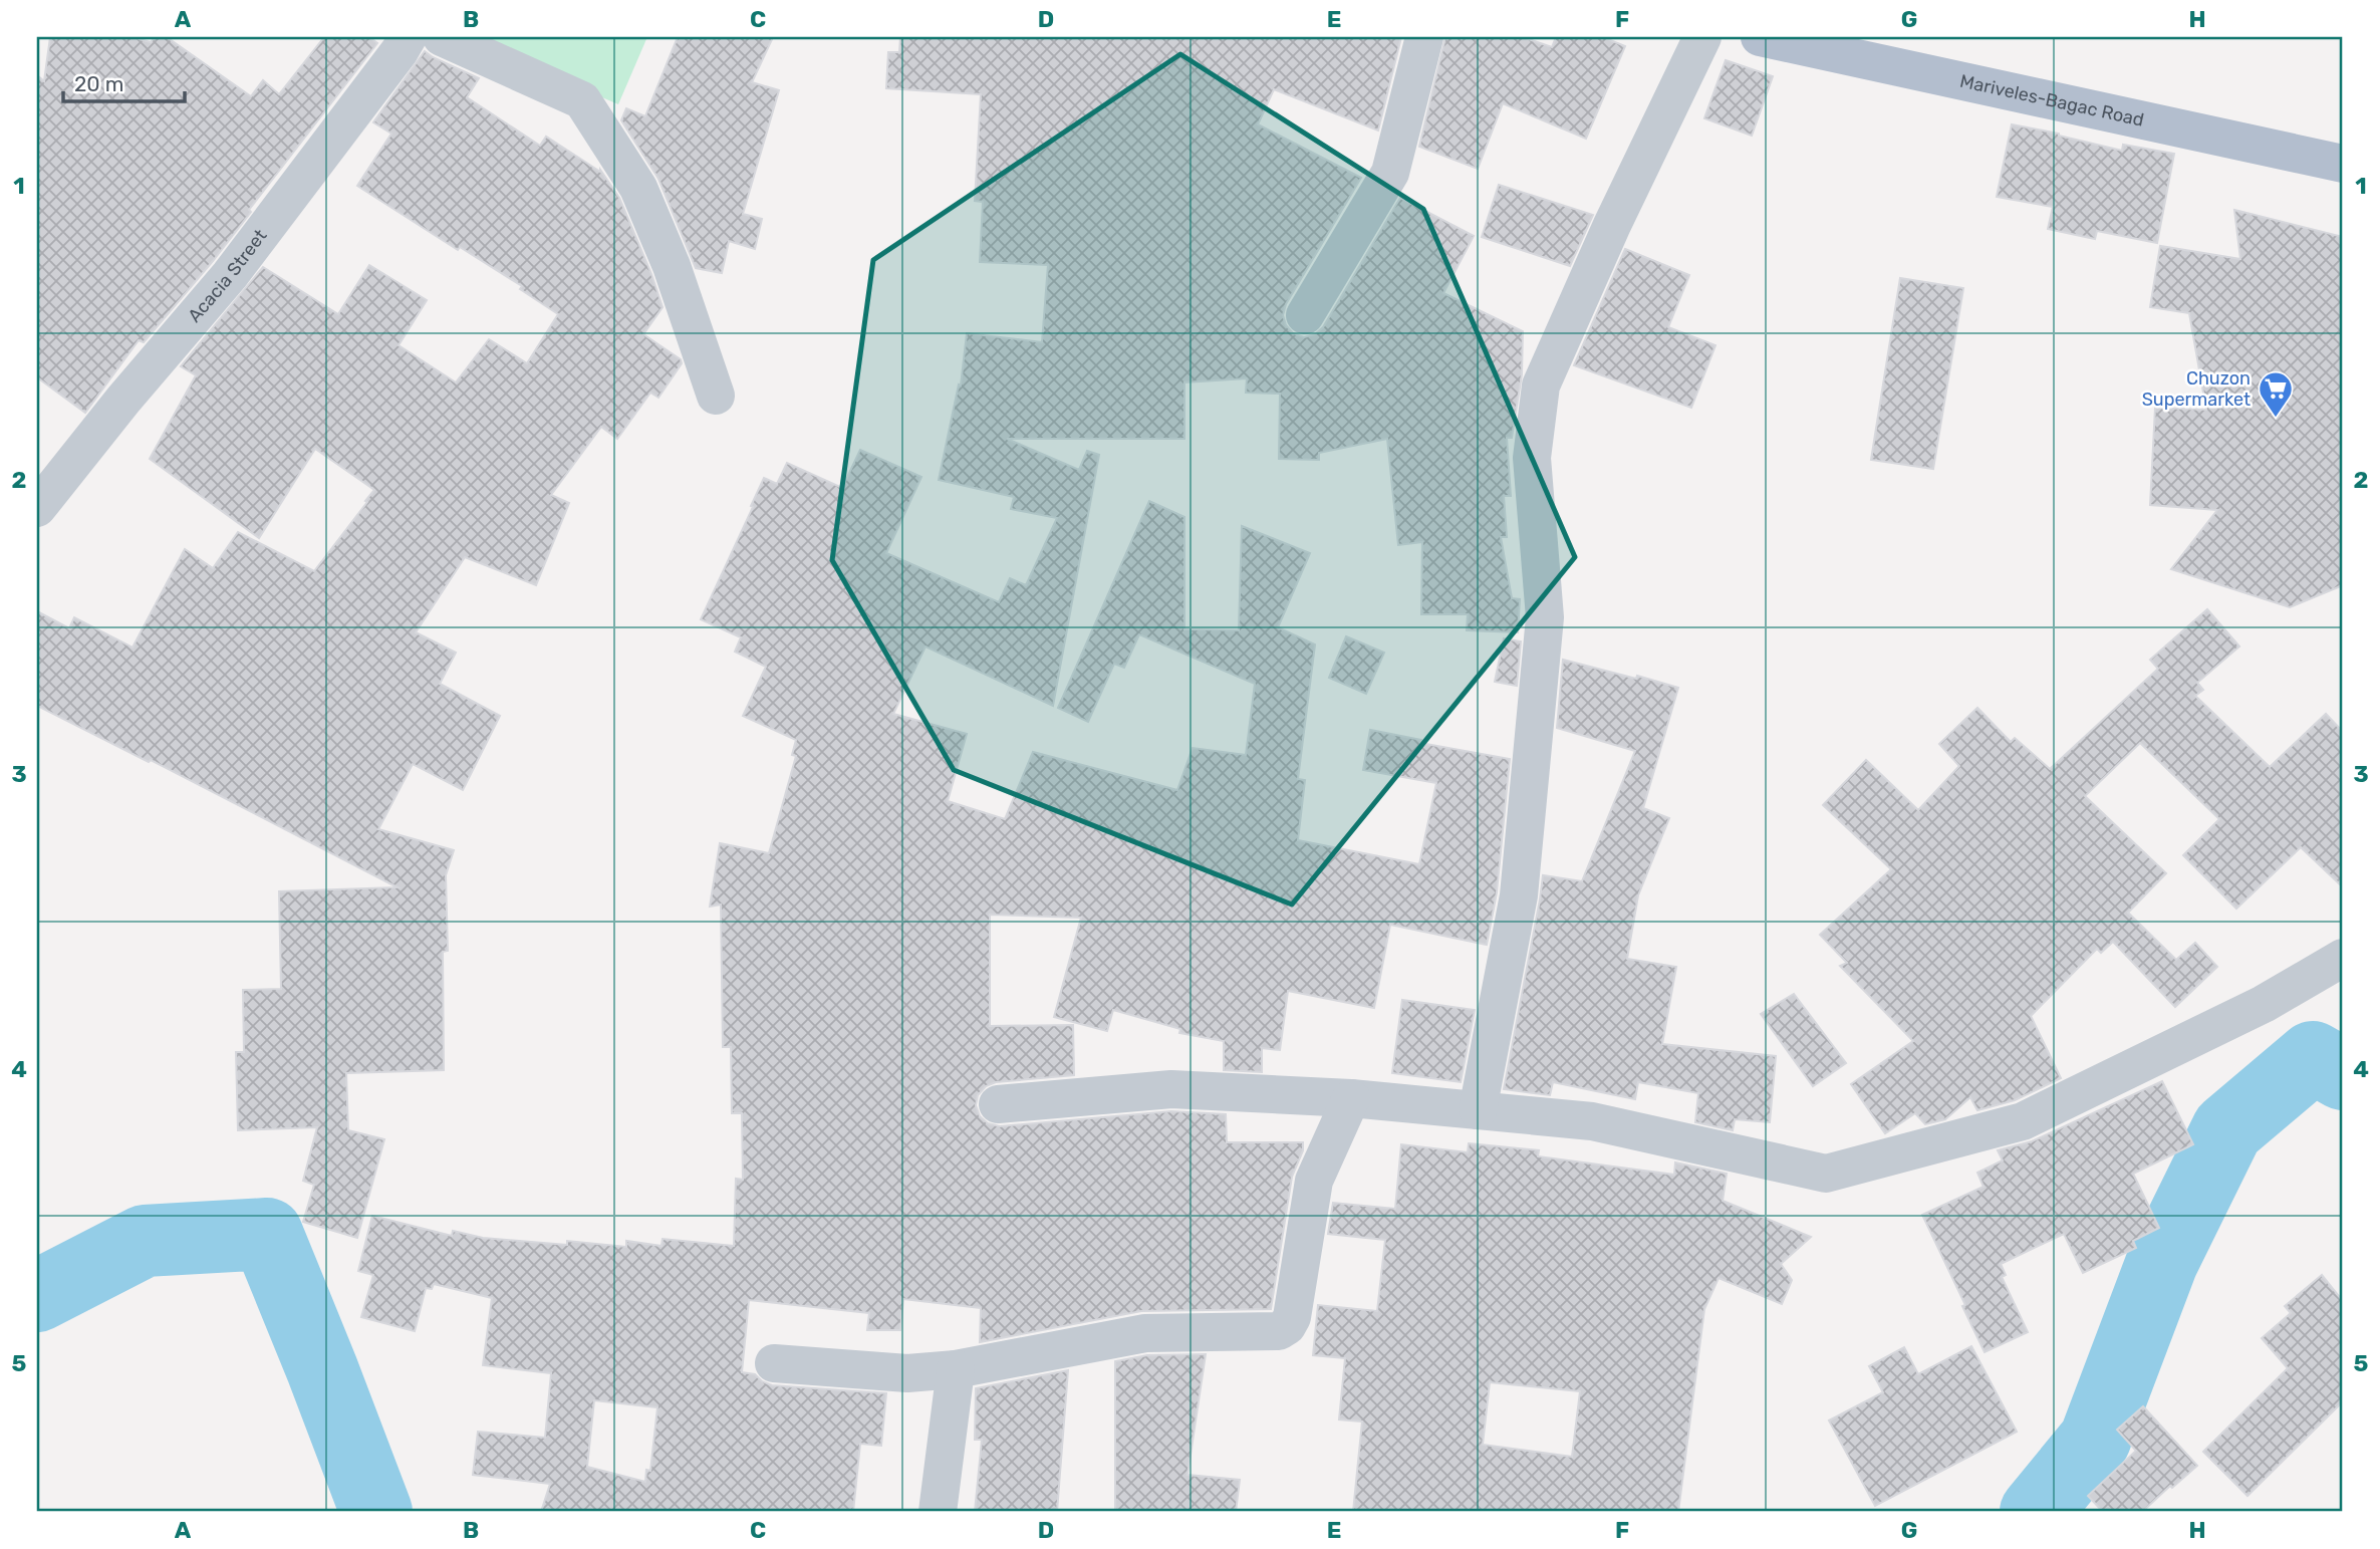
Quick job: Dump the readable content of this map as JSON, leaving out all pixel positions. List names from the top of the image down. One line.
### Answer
{"streets":{"main road":["Mariveles-Bagac Road"],"street":["Acacia Street"]},"places":{"supermarket":["Chuzon Supermarket"]},"scale_bar":"20 m","grid":{"columns":["A","B","C","D","E","F","G","H"],"rows":["1","2","3","4","5"]}}
